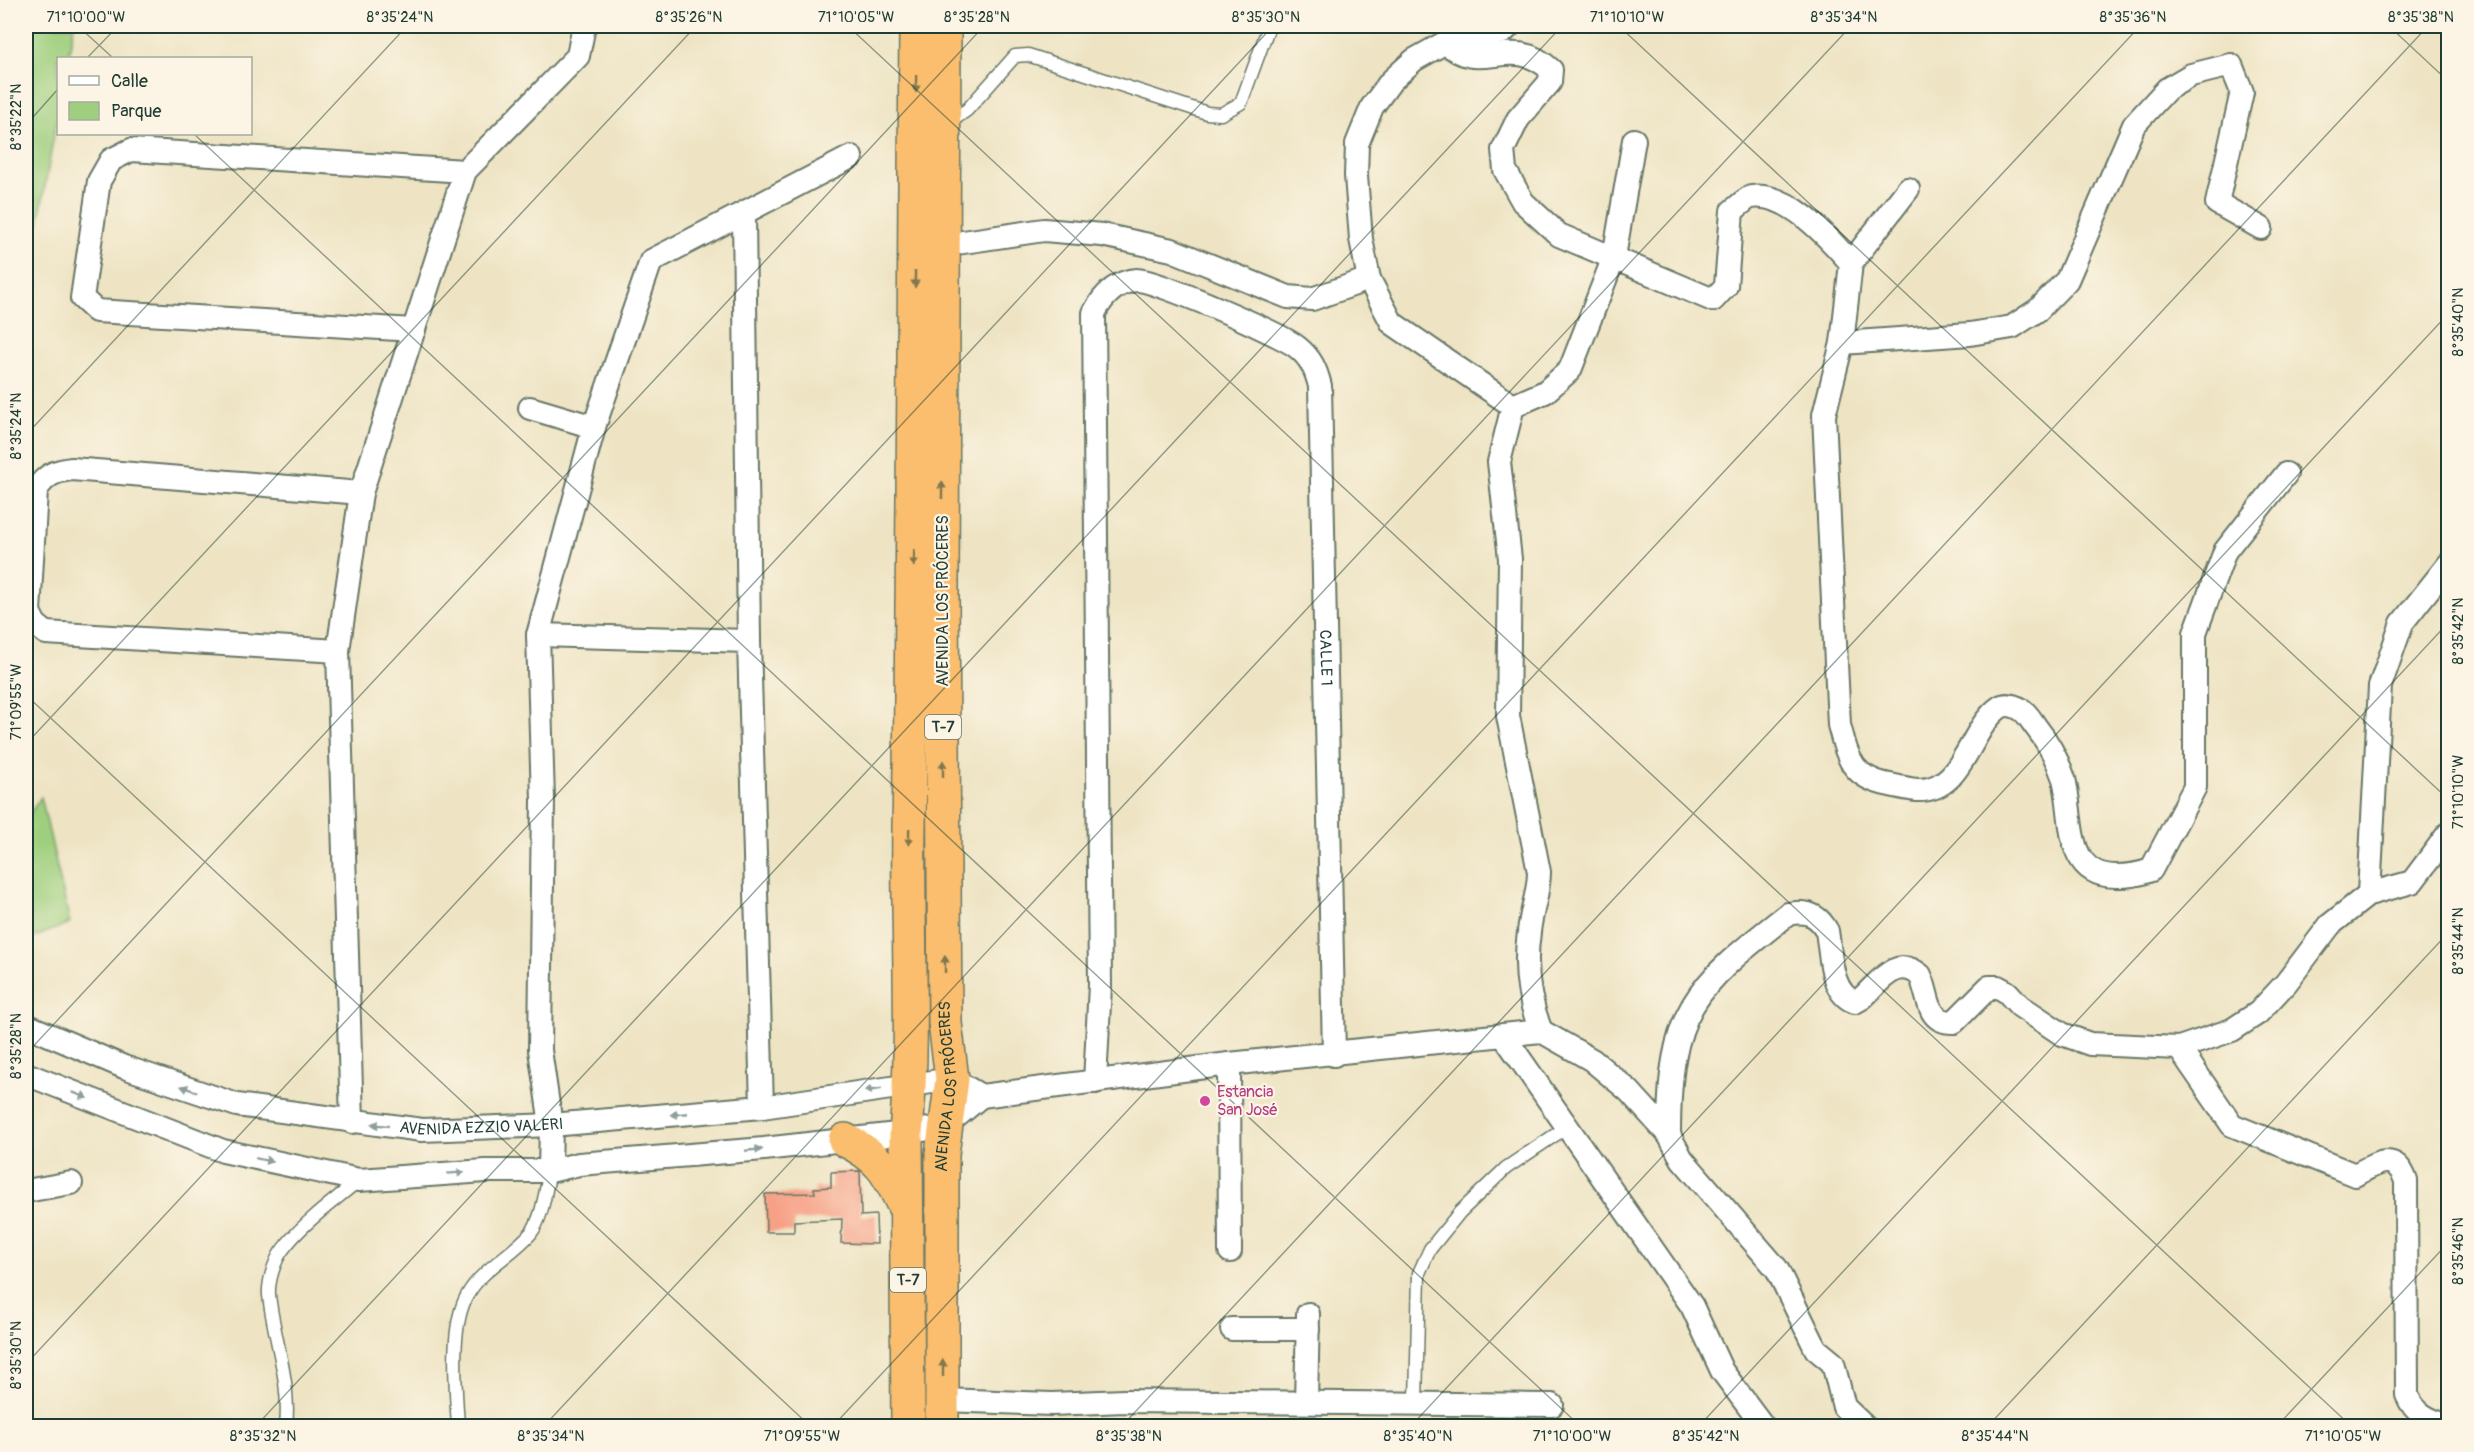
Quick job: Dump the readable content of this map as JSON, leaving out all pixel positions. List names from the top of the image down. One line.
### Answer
{"streets":{"highway":["AVENIDA LOS PRÓCERES","T-7"],"street":["CALLE 1","AVENIDA EZZIO VALERI"]},"crossings":[["AVENIDA LOS PRÓCERES","AVENIDA EZZIO VALERI"]],"places":["Estancia San José"],"legend":["Calle","Parque"],"coordinates":["71°10'00\"W","8°35'24\"N","8°35'26\"N","71°10'05\"W","8°35'28\"N","8°35'30\"N","71°10'10\"W","8°35'34\"N","8°35'36\"N","8°35'38\"N","8°35'22\"N","8°35'40\"N","8°35'42\"N","71°09'55\"W","8°35'44\"N","8°35'46\"N","8°35'32\"N"]}
